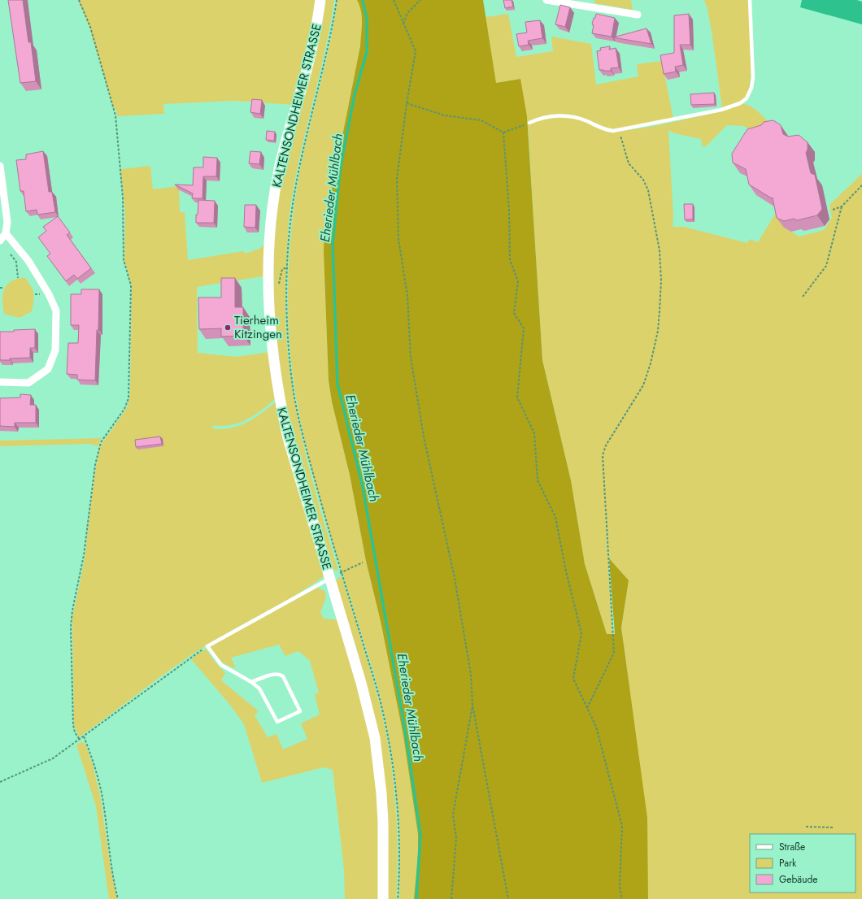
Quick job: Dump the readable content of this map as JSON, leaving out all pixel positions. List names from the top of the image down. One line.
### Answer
{"streets":{"main road":["KALTENSONDHEIMER STRASSE"]},"water":["Eherieder Mühlbach"],"places":["Tierheim Kitzingen"],"legend":["Straße","Park","Gebäude"]}
